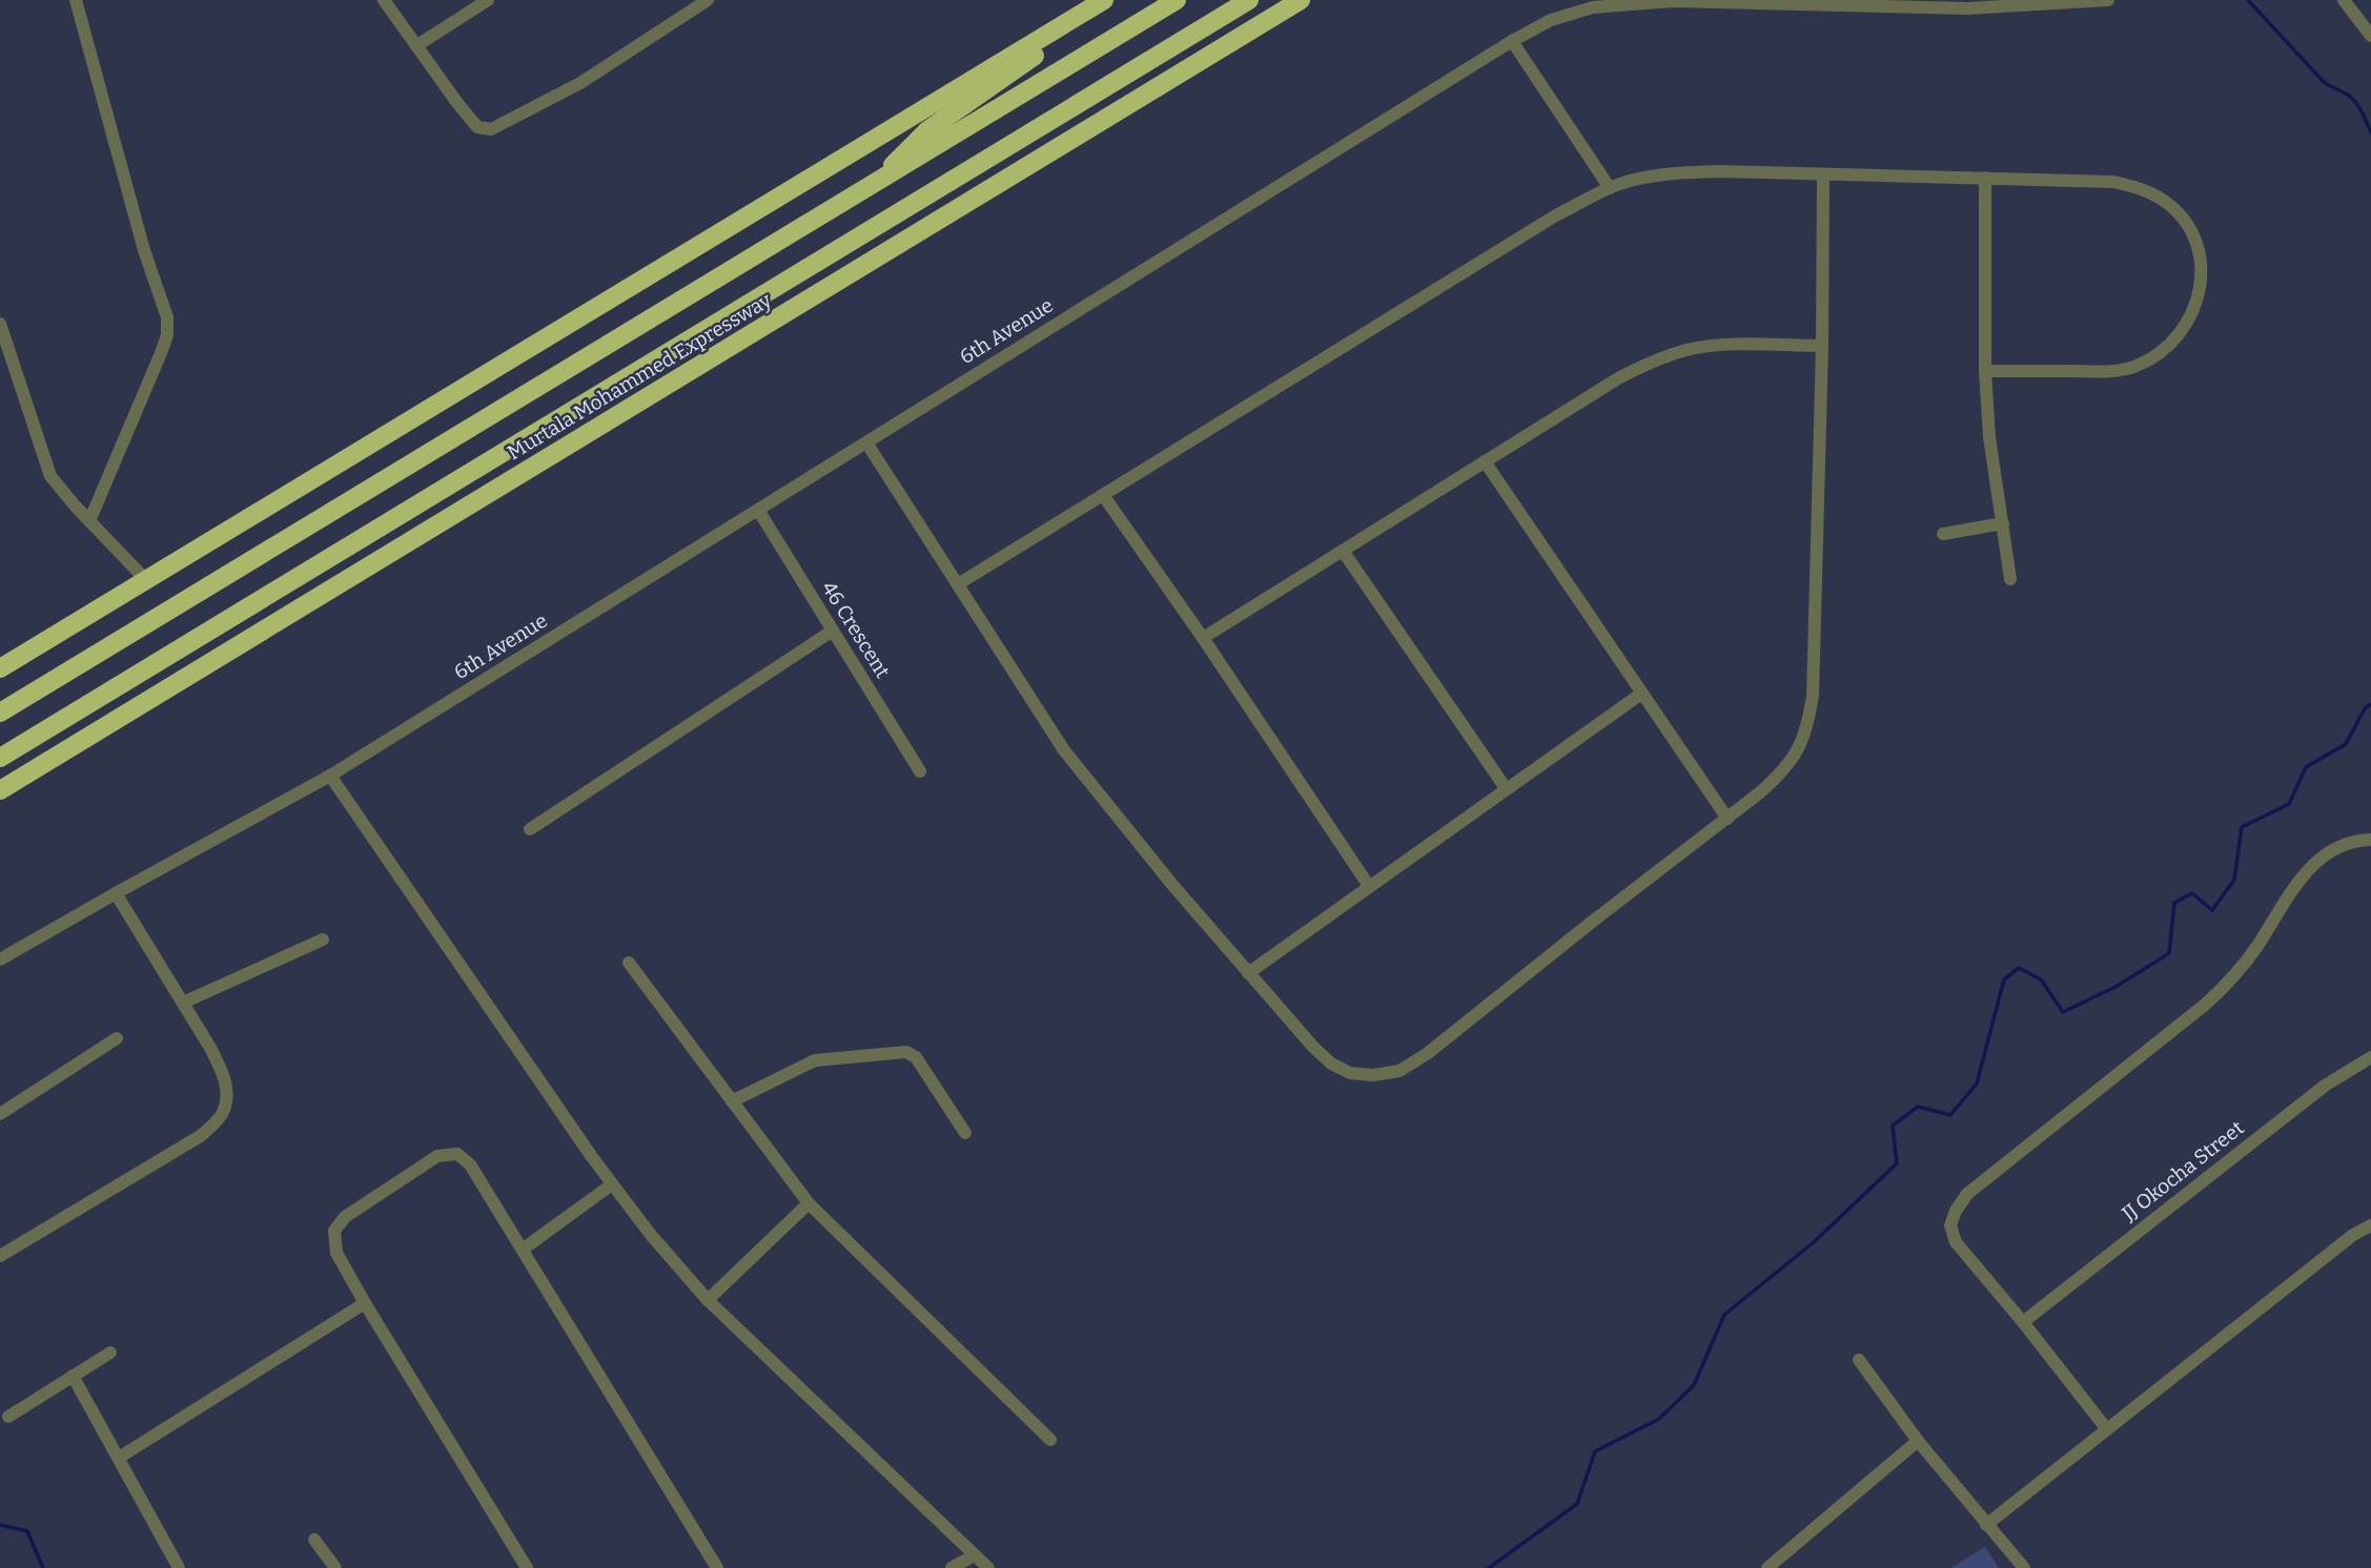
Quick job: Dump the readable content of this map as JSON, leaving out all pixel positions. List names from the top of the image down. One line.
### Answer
{"streets":{"highway":["Murtala Mohammed Expressway"],"street":["6th Avenue","46 Crescent","JJ Okocha Street"]},"crossings":[["6th Avenue","46 Crescent"]]}
